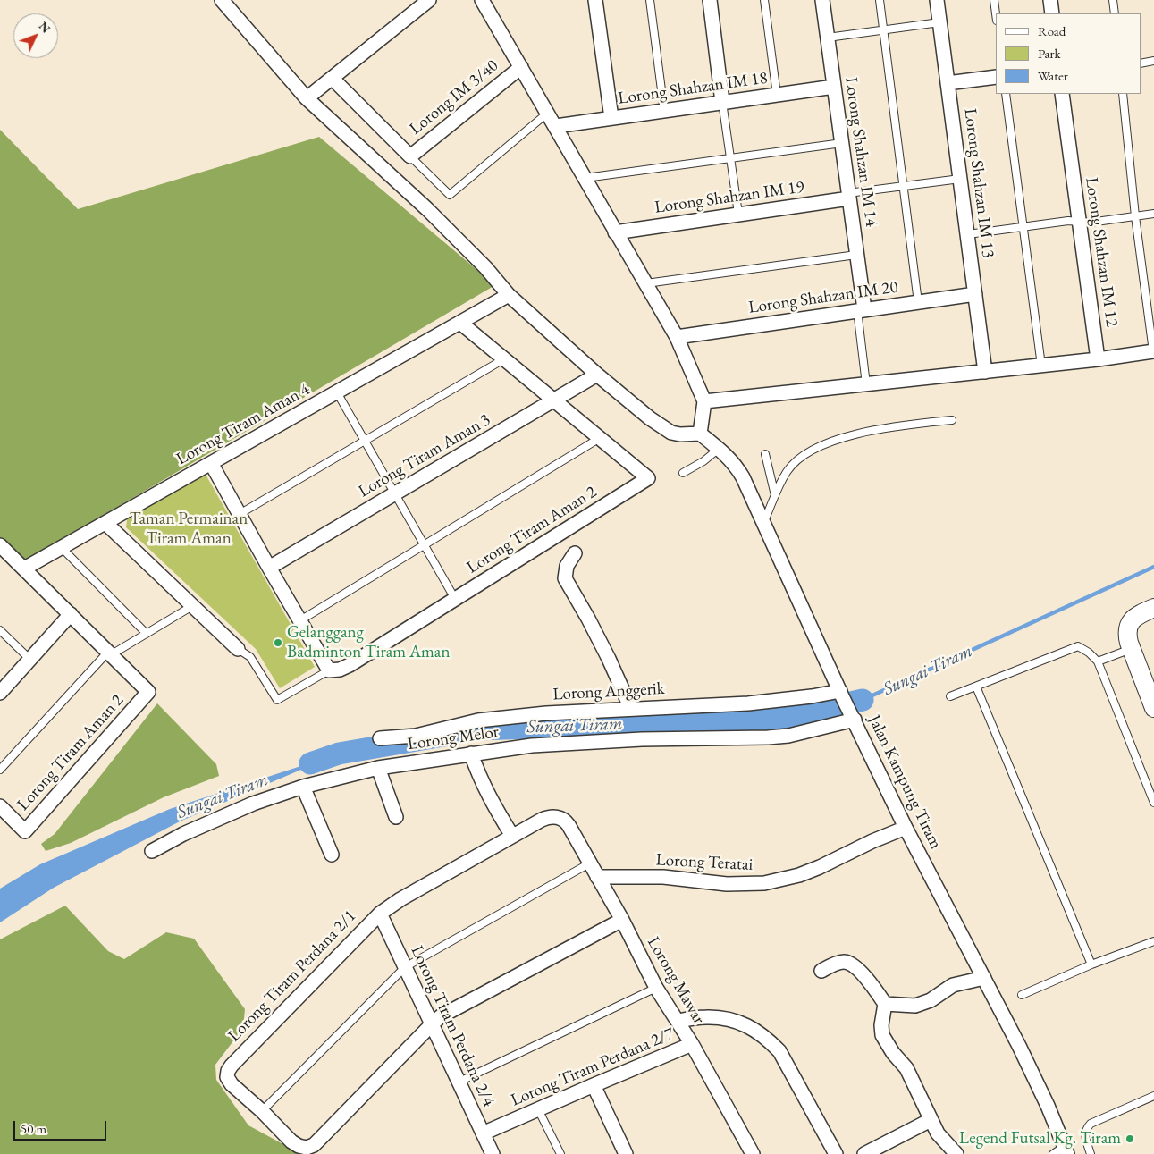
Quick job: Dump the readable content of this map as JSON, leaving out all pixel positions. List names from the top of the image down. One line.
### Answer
{"streets":{"street":["Lorong Shahzan IM 18","Lorong IM 3/40","Lorong Shahzan IM 14","Lorong Shahzan IM 13","Lorong Shahzan IM 19","Lorong Shahzan IM 12","Lorong Shahzan IM 20","Lorong Tiram Aman 4","Lorong Tiram Aman 3","Lorong Tiram Aman 2","Lorong Anggerik","Lorong Melor","Jalan Kampung Tiram","Lorong Teratai","Lorong Tiram Perdana 2/1","Lorong Mawar","Lorong Tiram Perdana 2/4","Lorong Tiram Perdana 2/7"]},"crossings":[["Lorong Shahzan IM 18","Lorong Shahzan IM 14"],["Lorong Shahzan IM 14","Lorong Shahzan IM 19"],["Lorong Shahzan IM 14","Lorong Shahzan IM 20"],["Lorong Shahzan IM 13","Lorong Shahzan IM 20"],["Lorong Tiram Aman 4","Lorong Tiram Aman 2"],["Lorong Tiram Aman 3","Lorong Tiram Aman 2"],["Lorong Anggerik","Jalan Kampung Tiram"],["Lorong Melor","Jalan Kampung Tiram"],["Jalan Kampung Tiram","Lorong Teratai"],["Lorong Teratai","Lorong Mawar"],["Lorong Tiram Perdana 2/1","Lorong Mawar"],["Lorong Tiram Perdana 2/1","Lorong Tiram Perdana 2/4"],["Lorong Mawar","Lorong Tiram Perdana 2/7"],["Lorong Tiram Perdana 2/4","Lorong Tiram Perdana 2/7"]],"water":["Sungai Tiram"],"parks":["Taman Permainan Tiram Aman"],"places":["Gelanggang Badminton Tiram Aman","Legend Futsal Kg. Tiram"],"legend":["Road","Park","Water"],"scale_bar":"50 m","north":"top right"}
